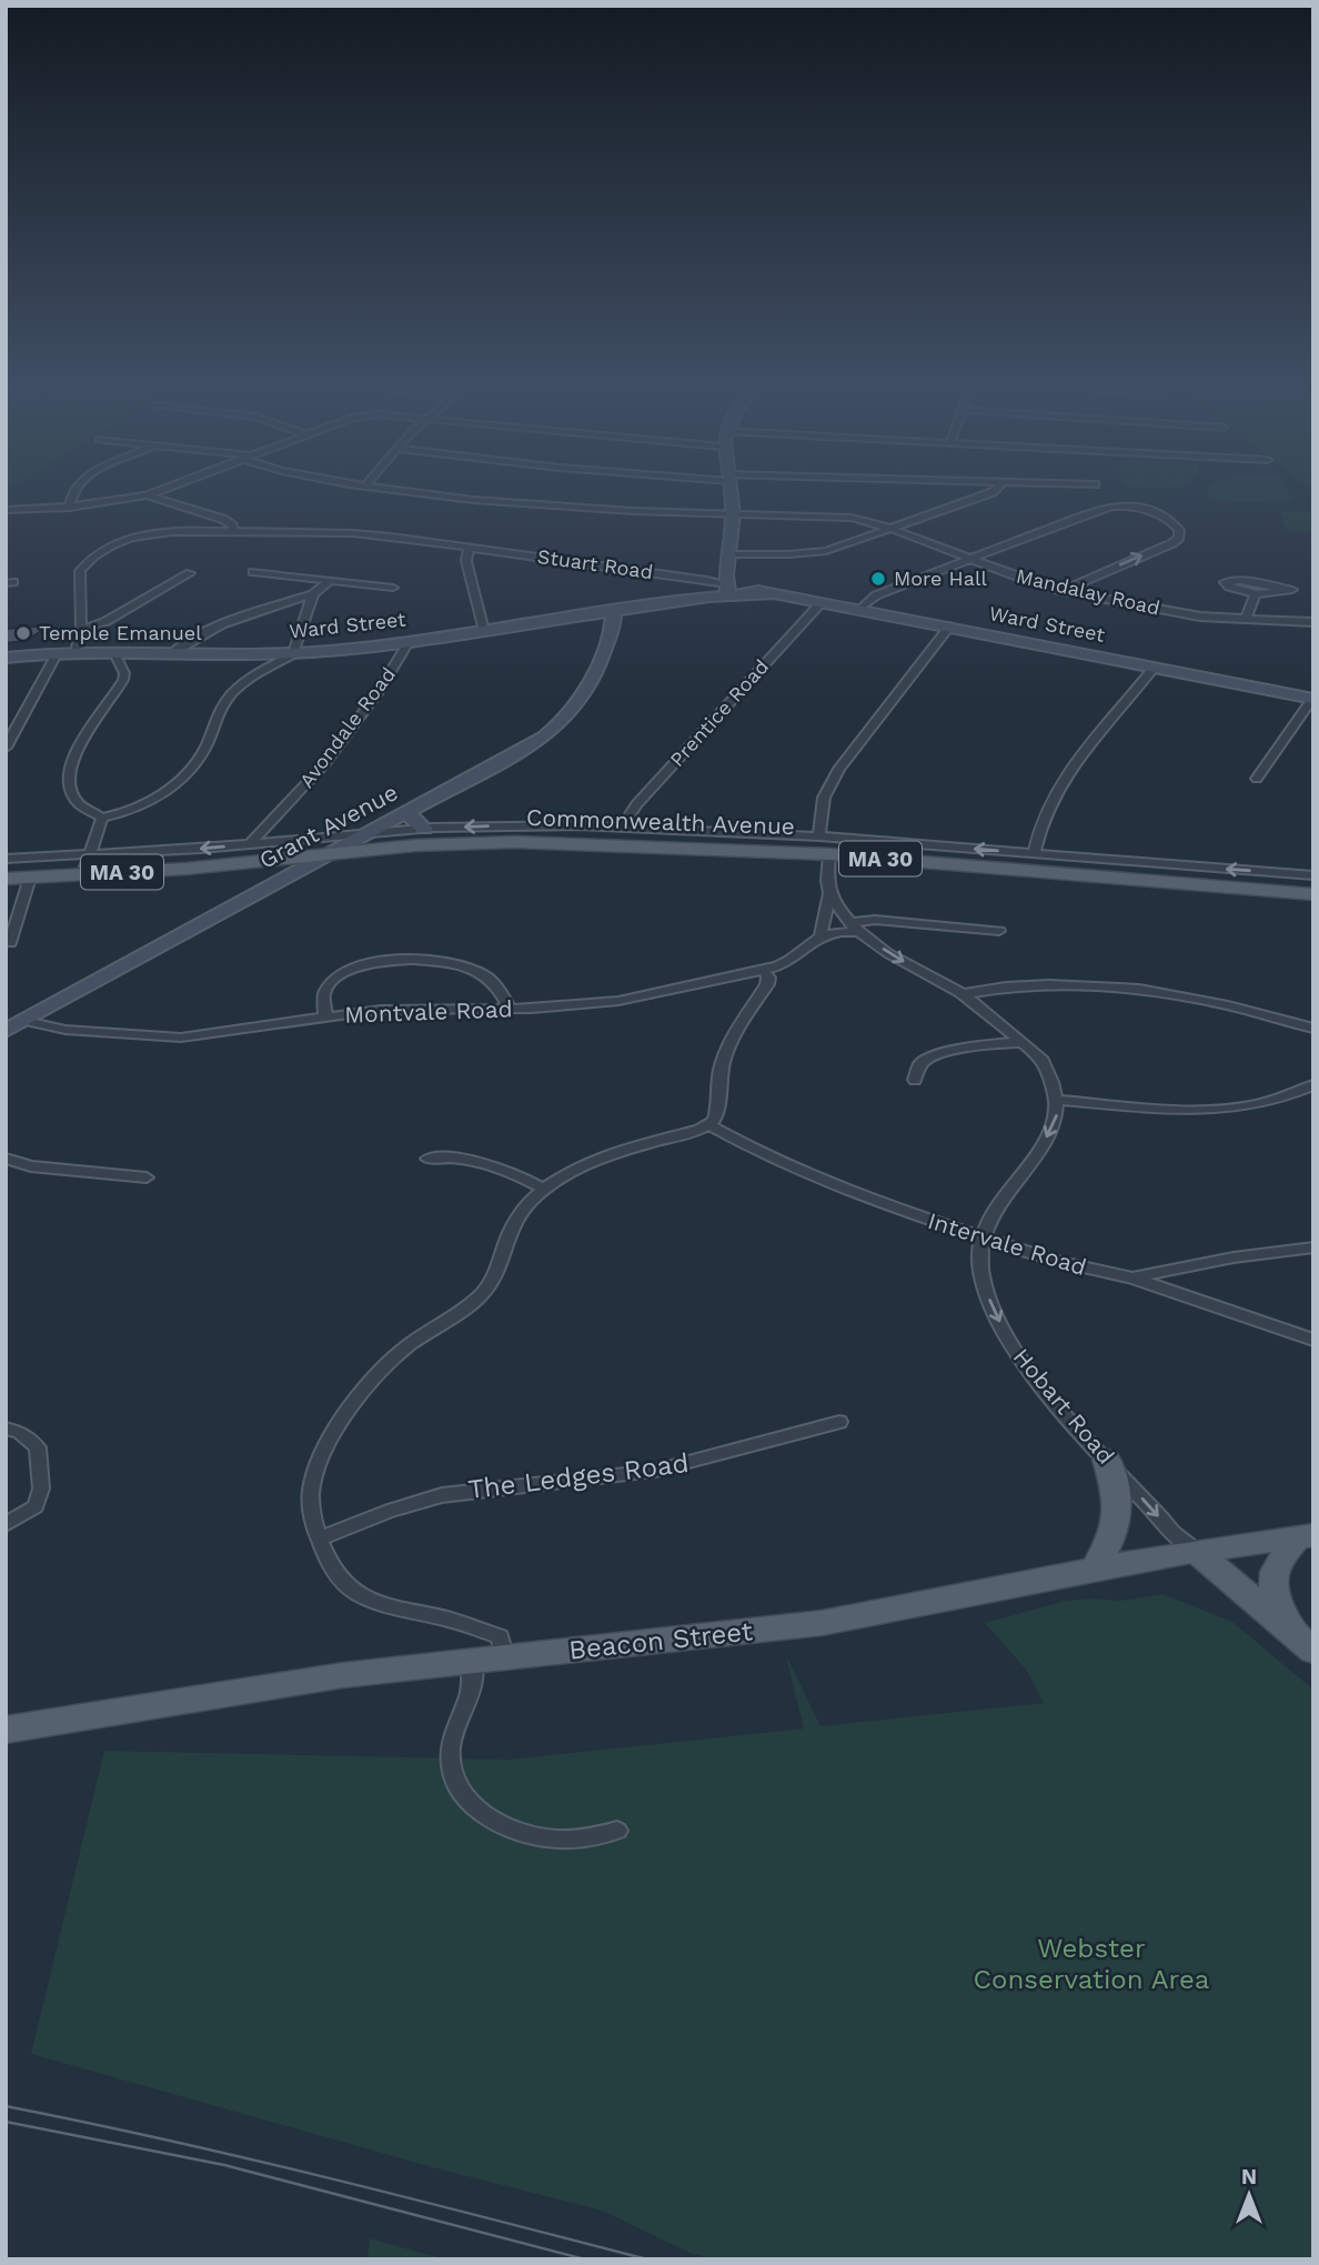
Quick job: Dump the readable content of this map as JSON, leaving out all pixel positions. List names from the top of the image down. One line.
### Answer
{"streets":{"main road":["Commonwealth Avenue","MA 30","Beacon Street"],"street":["Stuart Road","Mandalay Road","Ward Street","Prentice Road","Avondale Road","Grant Avenue","Montvale Road","Intervale Road","Hobart Road","The Ledges Road"]},"crossings":[["Stuart Road","Ward Street"],["Ward Street","Prentice Road"],["Ward Street","Avondale Road"],["Ward Street","Grant Avenue"],["Prentice Road","Commonwealth Avenue"],["Avondale Road","Commonwealth Avenue"],["Commonwealth Avenue","Grant Avenue"],["Grant Avenue","Montvale Road"],["Intervale Road","Hobart Road"],["Hobart Road","Beacon Street"]],"one_way":["Hobart Road"],"parks":["Webster Conservation Area"],"places":["More Hall","Temple Emanuel"],"north":"top"}
